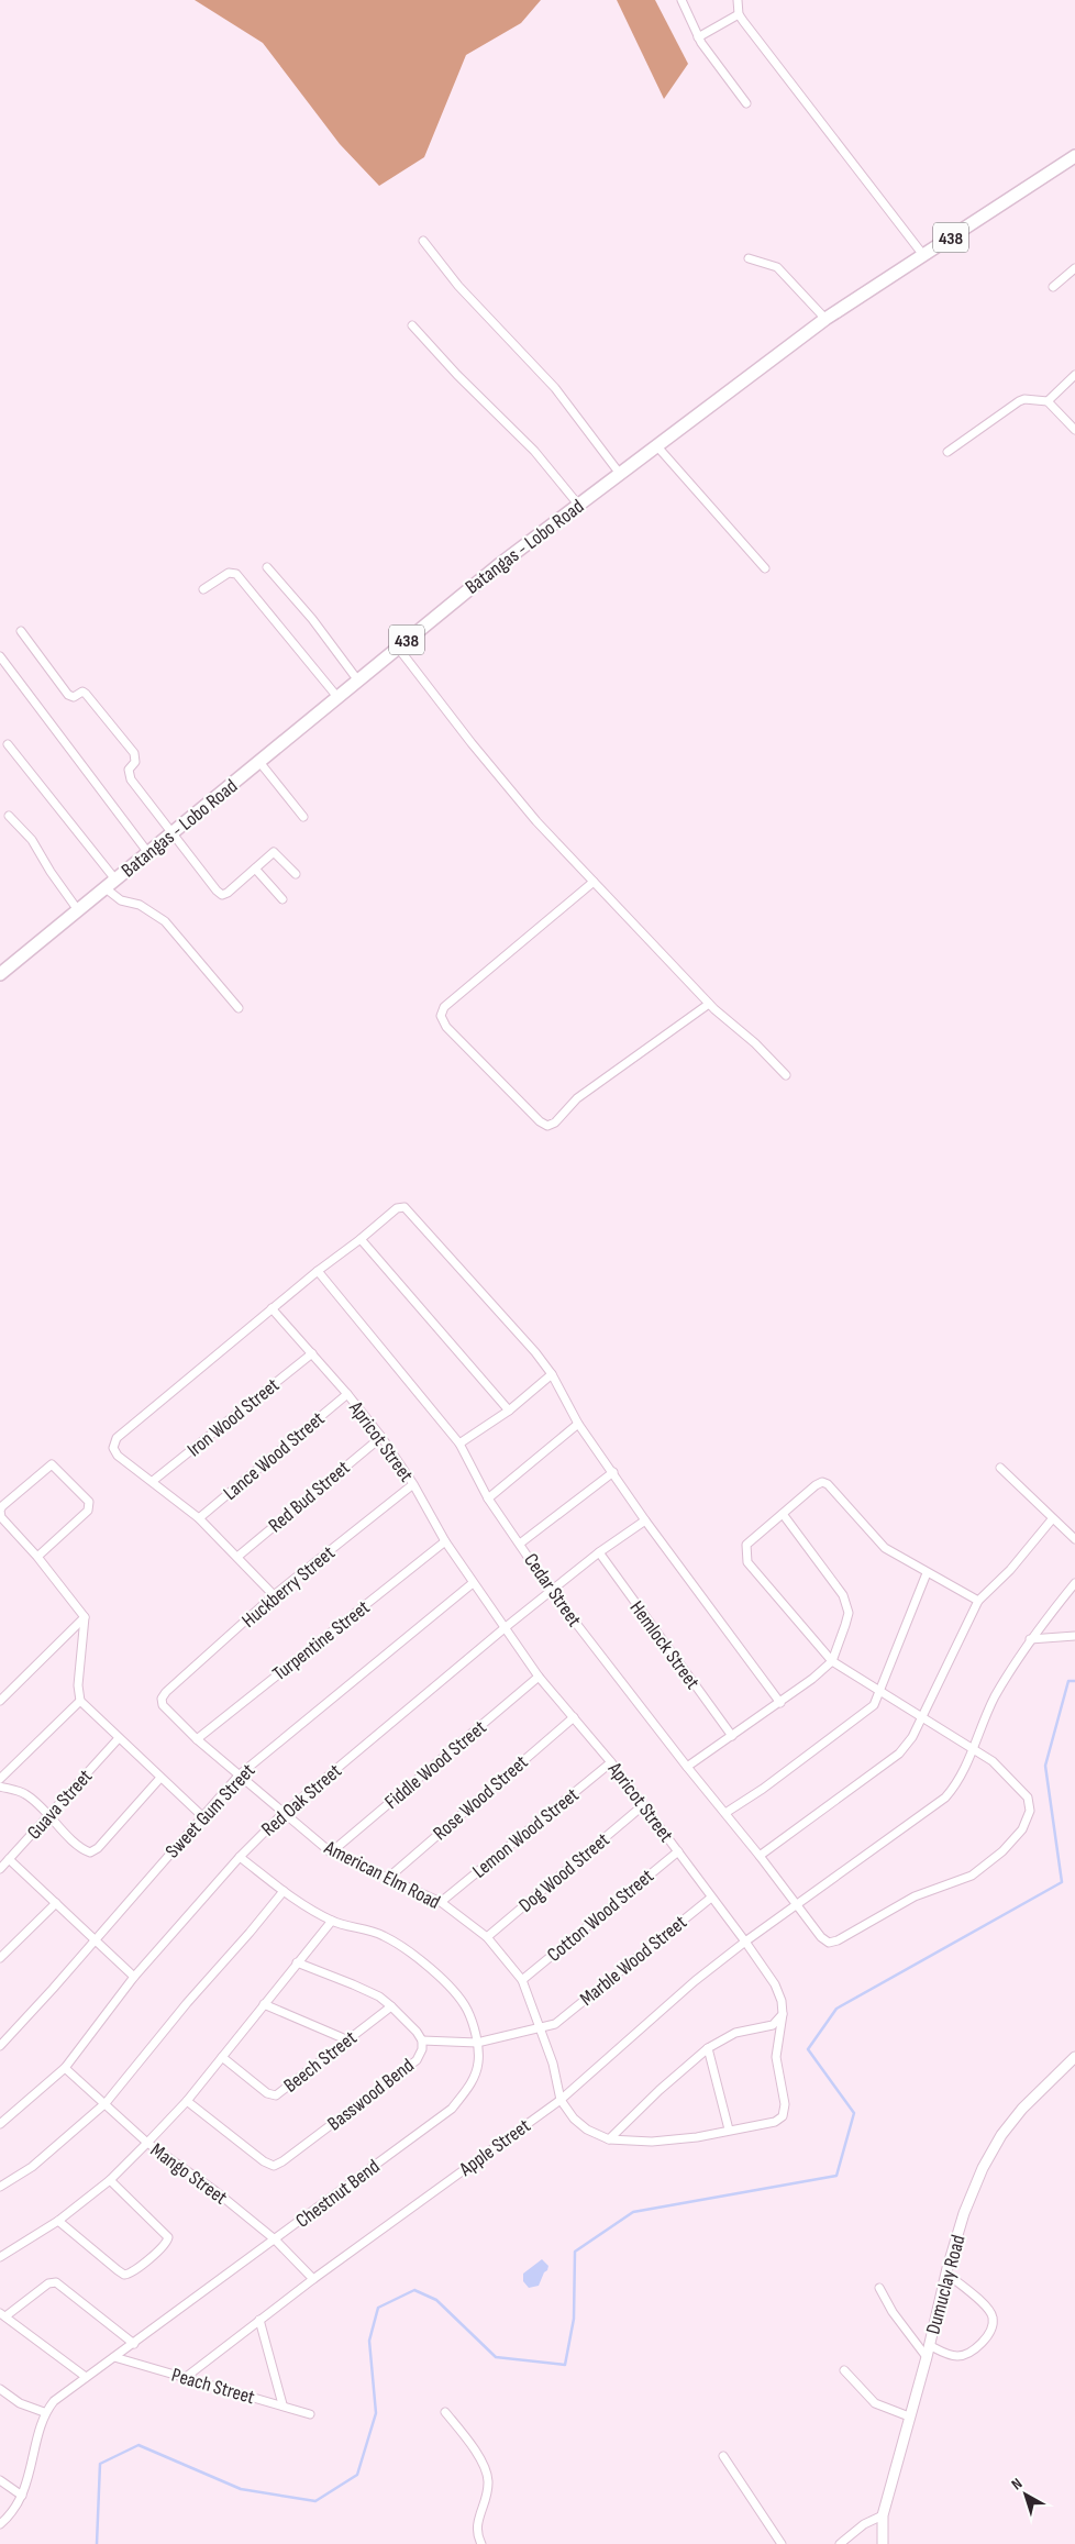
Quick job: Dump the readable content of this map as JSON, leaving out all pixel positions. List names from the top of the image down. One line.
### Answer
{"streets":{"main road":["438","Batangas - Lobo Road"],"street":["Iron Wood Street","Apricot Street","Lance Wood Street","Red Bud Street","Huckberry Street","Cedar Street","Turpentine Street","Hemlock Street","Fiddle Wood Street","Rose Wood Street","Red Oak Street","Guava Street","Sweet Gum Street","Lemon Wood Street","Dog Wood Street","American Elm Road","Cotton Wood Street","Marble Wood Street","Beech Street","Basswood Bend","Apple Street","Mango Street","Chestnut Bend","Dumuclay Road","Peach Street"]},"crossings":[["Iron Wood Street","Apricot Street"],["Apricot Street","Lance Wood Street"],["Apricot Street","Red Bud Street"],["Apricot Street","Huckberry Street"],["Apricot Street","Turpentine Street"],["Apricot Street","Fiddle Wood Street"],["Apricot Street","Rose Wood Street"],["Apricot Street","Red Oak Street"],["Apricot Street","Sweet Gum Street"],["Apricot Street","Lemon Wood Street"],["Apricot Street","Dog Wood Street"],["Apricot Street","Cotton Wood Street"],["Apricot Street","Marble Wood Street"],["Apricot Street","Apple Street"],["Huckberry Street","American Elm Road"],["Cedar Street","Red Oak Street"],["Cedar Street","Apple Street"],["Turpentine Street","American Elm Road"],["Hemlock Street","Red Oak Street"],["Fiddle Wood Street","American Elm Road"],["Rose Wood Street","American Elm Road"],["Red Oak Street","American Elm Road"],["Red Oak Street","Mango Street"],["Red Oak Street","Chestnut Bend"],["Sweet Gum Street","American Elm Road"],["Lemon Wood Street","American Elm Road"],["Dog Wood Street","American Elm Road"],["American Elm Road","Cotton Wood Street"],["American Elm Road","Marble Wood Street"],["Beech Street","Basswood Bend"],["Apple Street","Mango Street"],["Apple Street","Peach Street"],["Mango Street","Chestnut Bend"],["Chestnut Bend","Peach Street"]],"north":"top left"}
